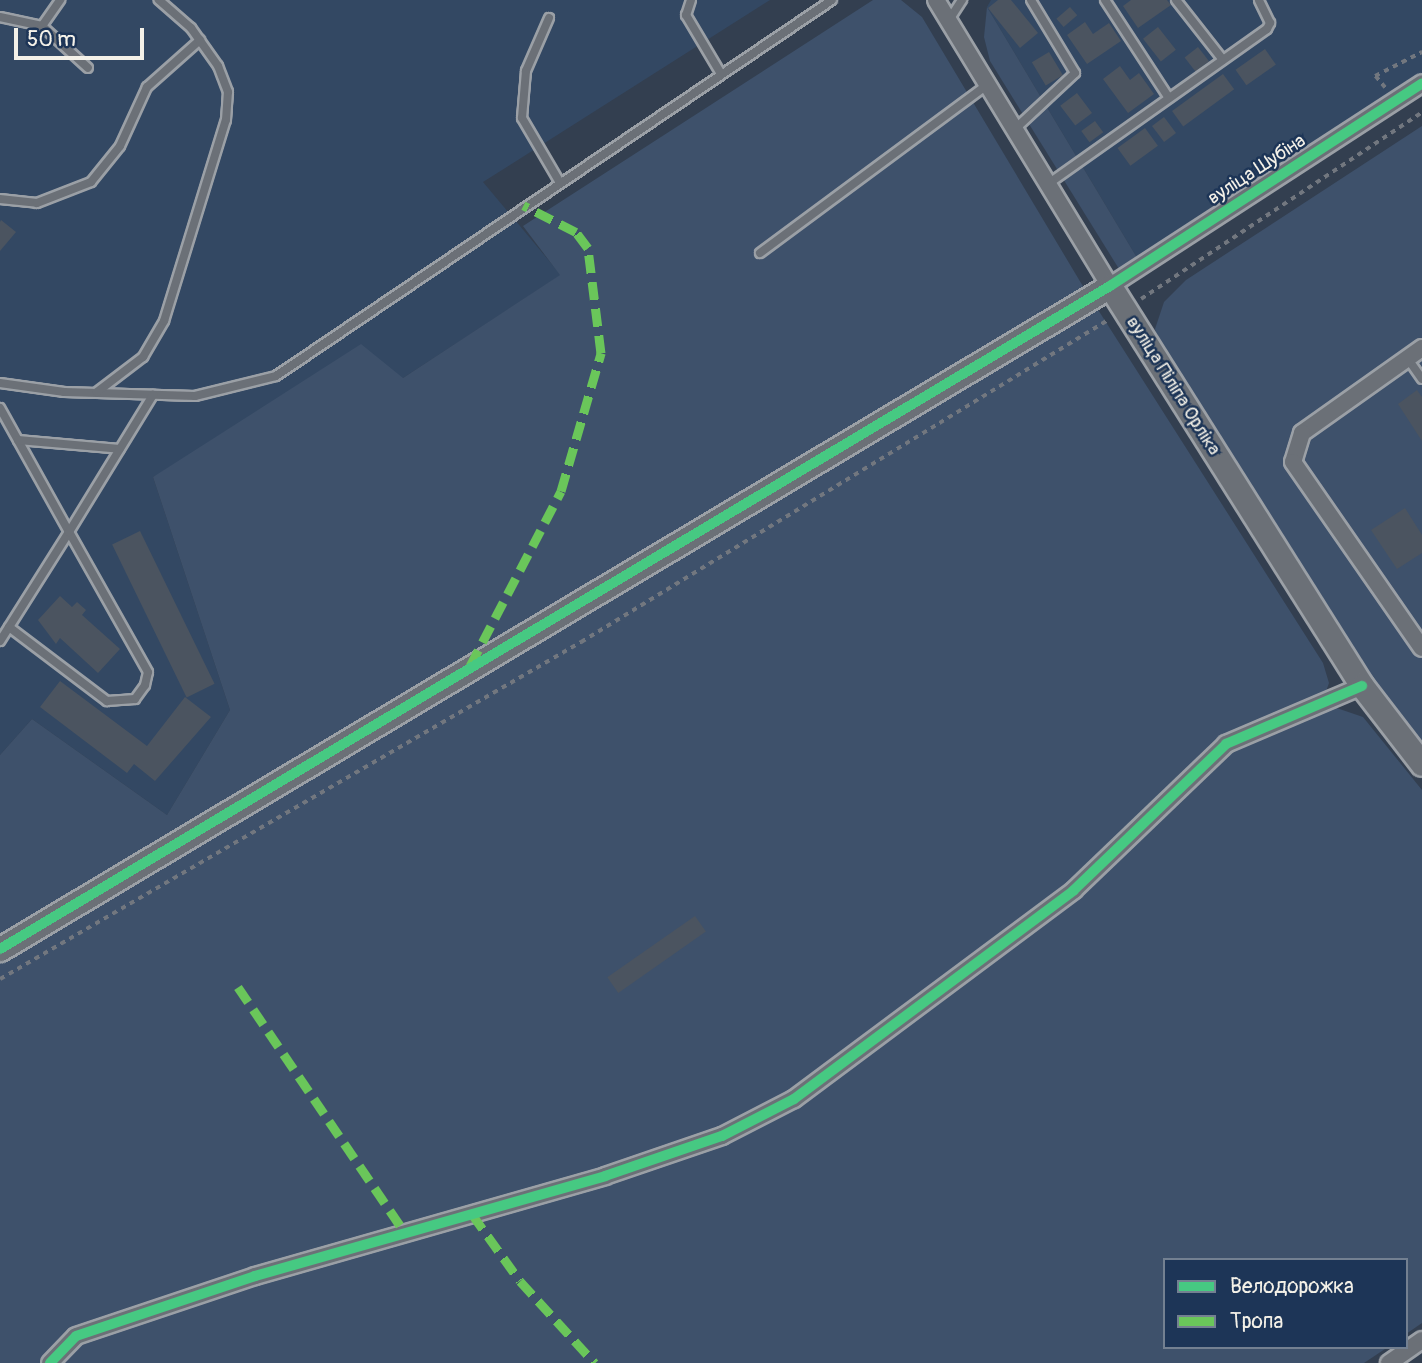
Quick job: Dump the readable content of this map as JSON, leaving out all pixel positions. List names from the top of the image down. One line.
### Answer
{"streets":{"street":["вуліца Шубіна","вуліца Піліпа Орліка"]},"crossings":[["вуліца Шубіна","вуліца Піліпа Орліка"]],"legend":["Велодорожка","Тропа"],"scale_bar":"50 m"}
